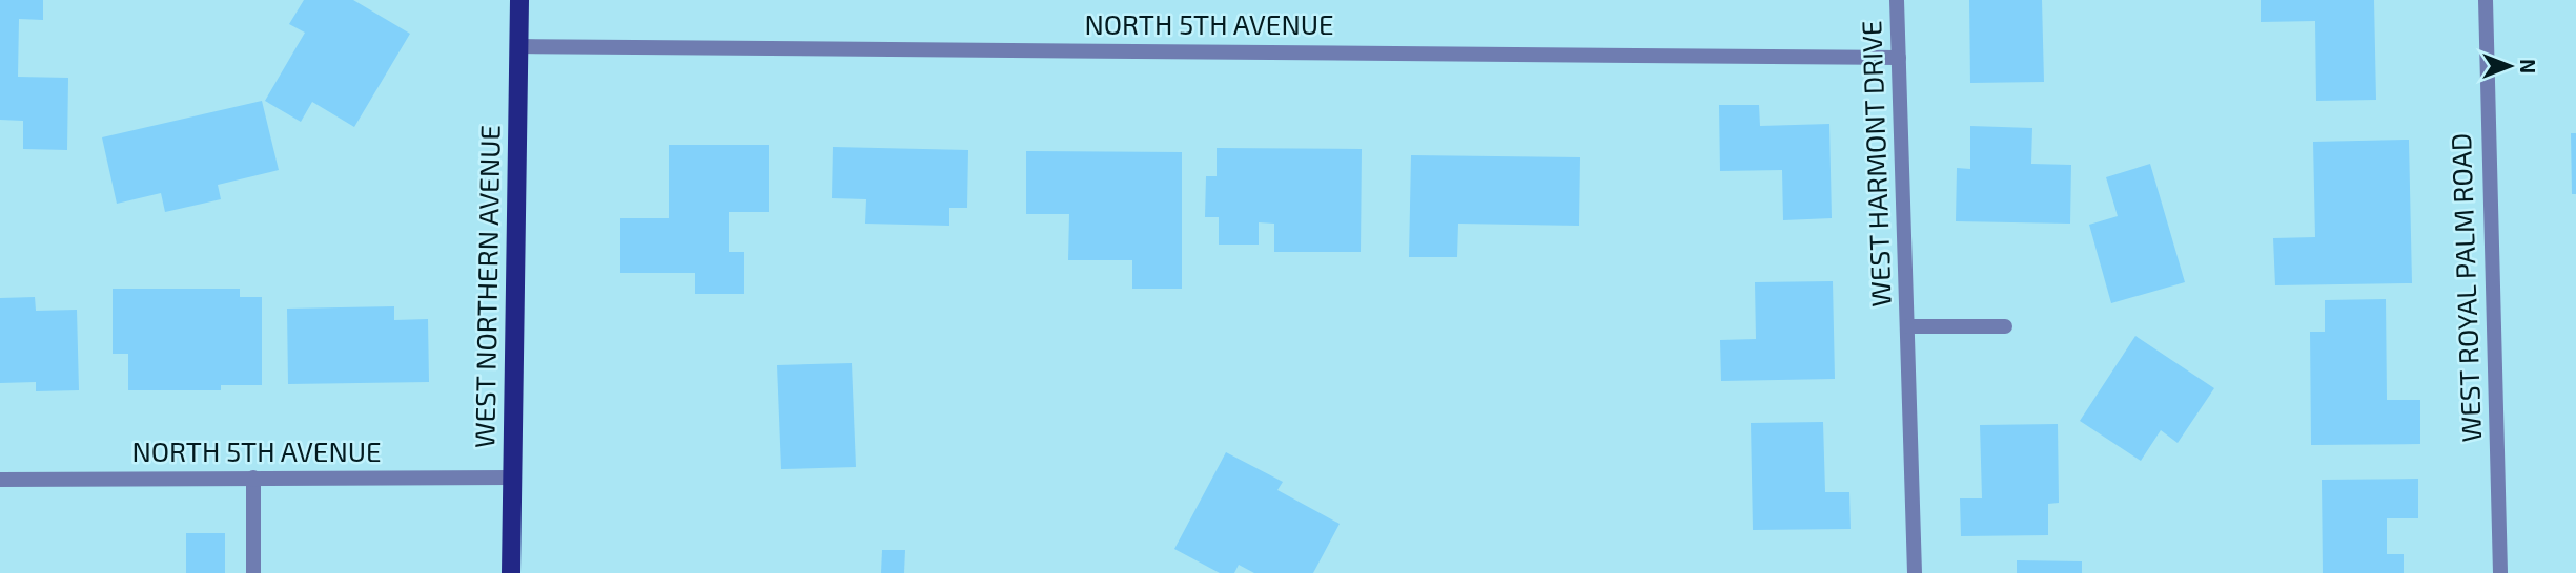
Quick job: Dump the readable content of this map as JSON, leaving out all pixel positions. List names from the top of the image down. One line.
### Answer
{"streets":{"main road":["WEST NORTHERN AVENUE"],"street":["NORTH 5TH AVENUE","WEST HARMONT DRIVE","WEST ROYAL PALM ROAD"]},"crossings":[["NORTH 5TH AVENUE","WEST HARMONT DRIVE"],["NORTH 5TH AVENUE","WEST NORTHERN AVENUE"]],"north":"right"}
